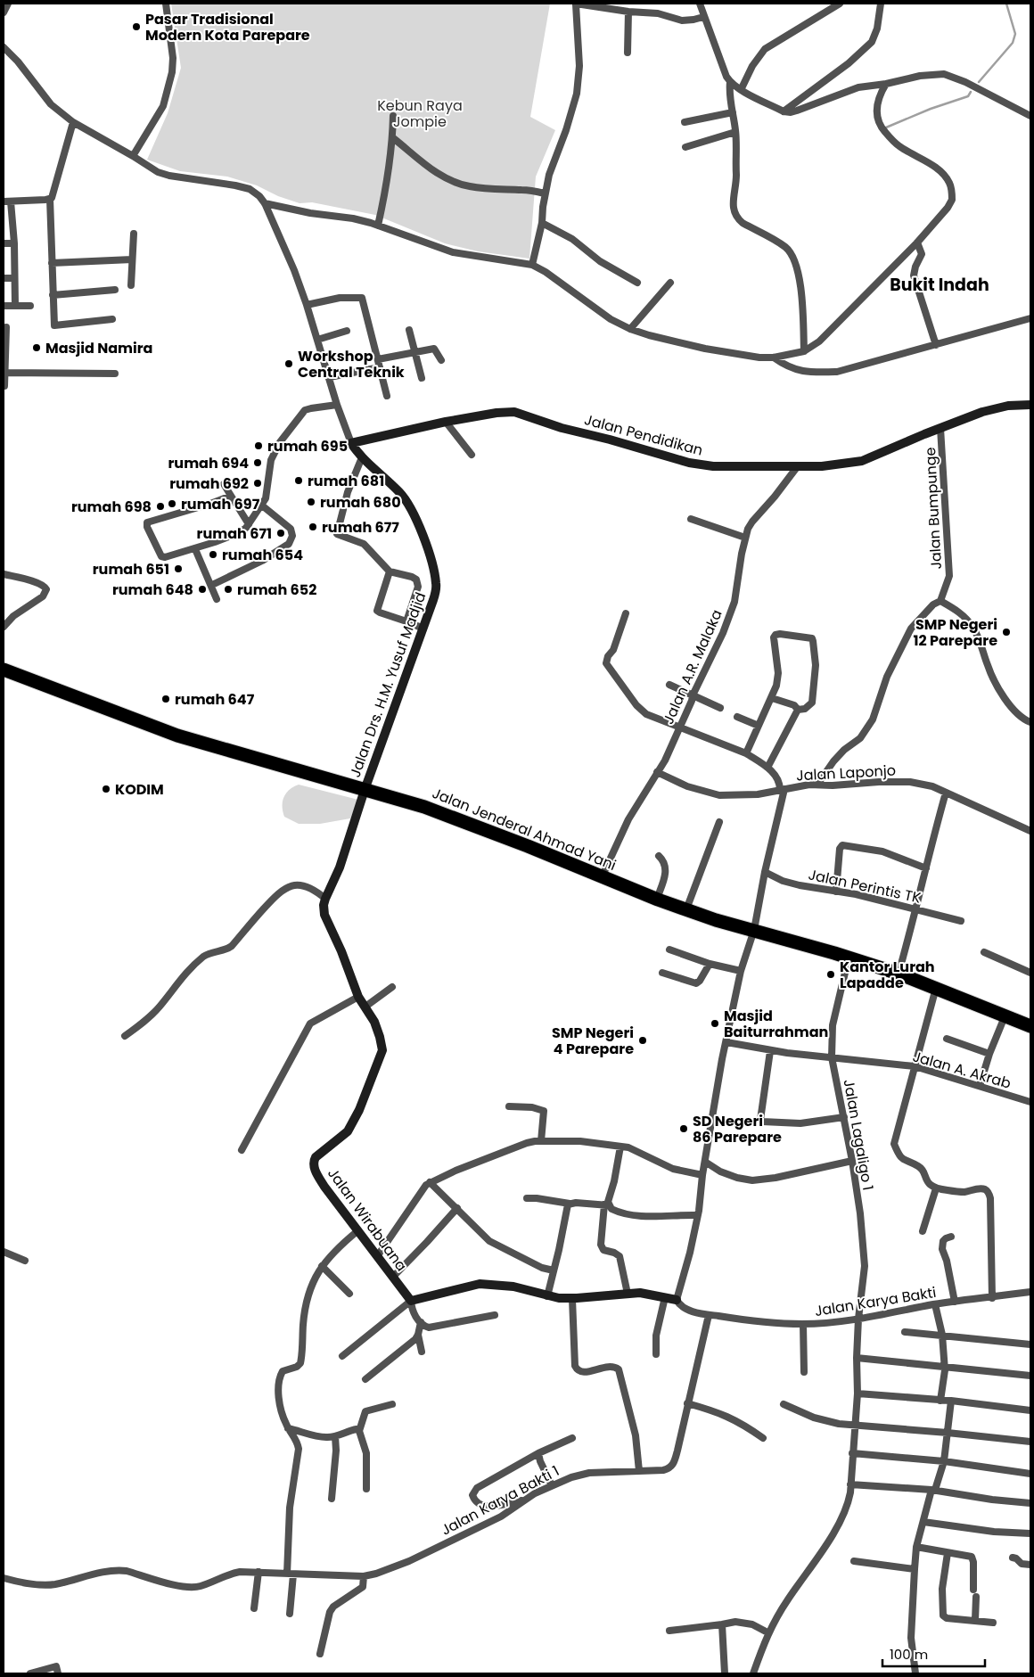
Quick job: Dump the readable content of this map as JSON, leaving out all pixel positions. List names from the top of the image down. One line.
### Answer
{"streets":{"highway":["Jalan Jenderal Ahmad Yani"],"street":["Jalan Pendidikan","Jalan Bumpunge","Jalan A.R. Malaka","Jalan Drs. H.M. Yusuf Madjid","Jalan Laponjo","Jalan Perintis TK","Jalan A. Akrab","Jalan Lagaligo 1","Jalan Wirabuana","Jalan Karya Bakti","Jalan Karya Bakti 1"]},"crossings":[["Jalan Pendidikan","Jalan Bumpunge"],["Jalan Pendidikan","Jalan A.R. Malaka"],["Jalan Pendidikan","Jalan Drs. H.M. Yusuf Madjid"],["Jalan A.R. Malaka","Jalan Laponjo"],["Jalan A.R. Malaka","Jalan Jenderal Ahmad Yani"],["Jalan Drs. H.M. Yusuf Madjid","Jalan Jenderal Ahmad Yani"],["Jalan Drs. H.M. Yusuf Madjid","Jalan Wirabuana"],["Jalan Jenderal Ahmad Yani","Jalan Lagaligo 1"],["Jalan Jenderal Ahmad Yani","Jalan Wirabuana"],["Jalan A. Akrab","Jalan Lagaligo 1"],["Jalan Lagaligo 1","Jalan Karya Bakti"],["Jalan Karya Bakti","Jalan Karya Bakti 1"]],"districts":["Bukit Indah"],"parks":["Kebun Raya Jompie"],"places":["Pasar Tradisional Modern Kota Parepare","Masjid Namira","Workshop Central Teknik","rumah 695","rumah 694","rumah 681","rumah 692","rumah 680","rumah 697","rumah 698","rumah 677","rumah 671","rumah 654","rumah 651","rumah 648","rumah 652","SMP Negeri 12 Parepare","rumah 647","KODIM","Kantor Lurah Lapadde","Masjid Baiturrahman","SMP Negeri 4 Parepare","SD Negeri 86 Parepare"],"scale_bar":"100 m"}
